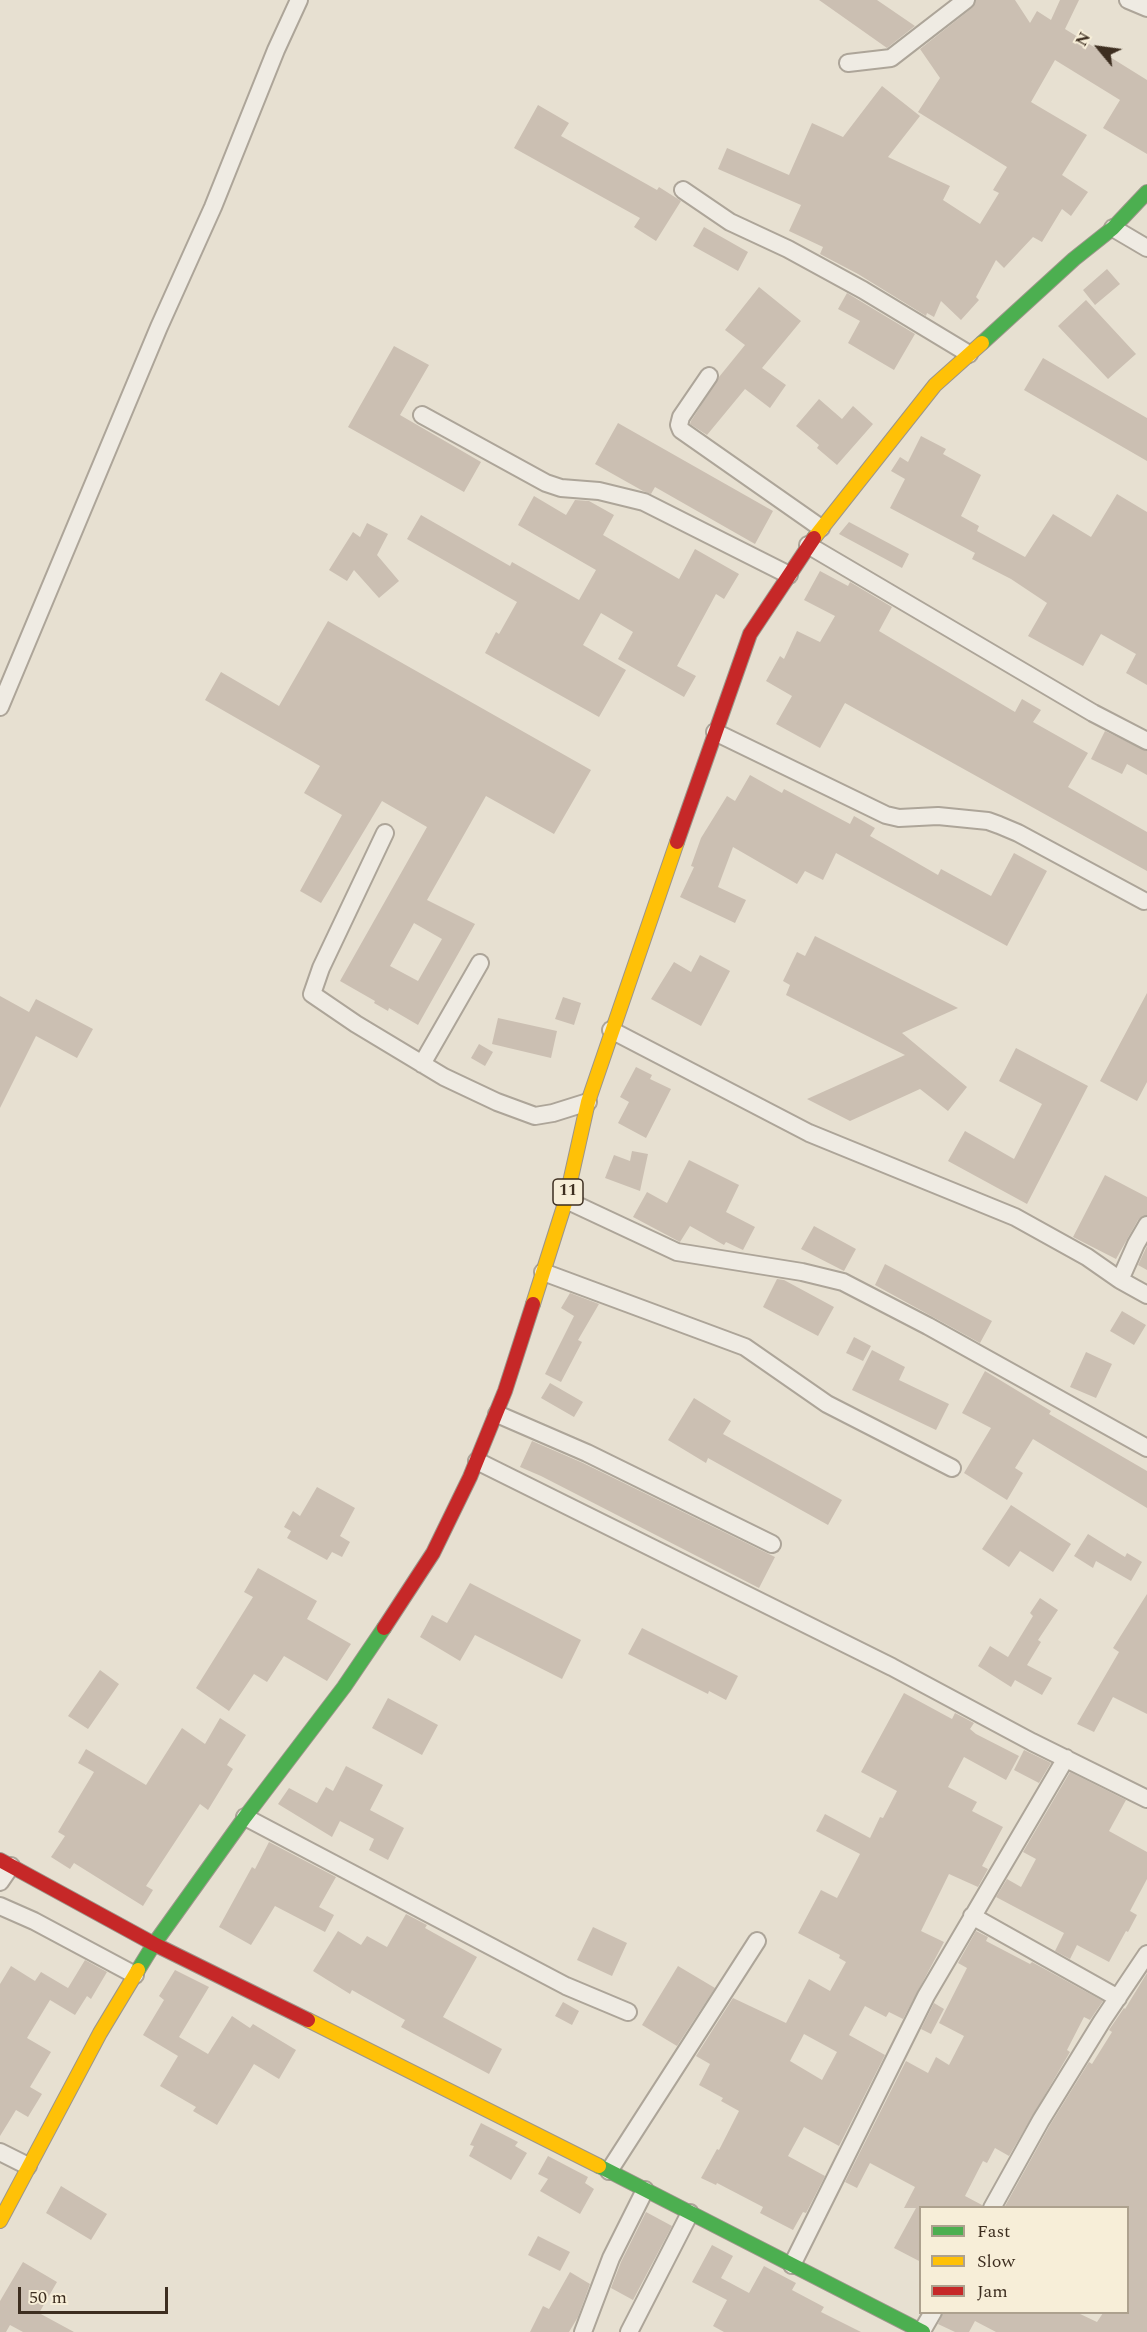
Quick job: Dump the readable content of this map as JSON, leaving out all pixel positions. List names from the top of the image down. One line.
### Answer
{"streets":{"main road":["11"]},"legend":["Fast","Slow","Jam"],"scale_bar":"50 m","north":"top left"}
